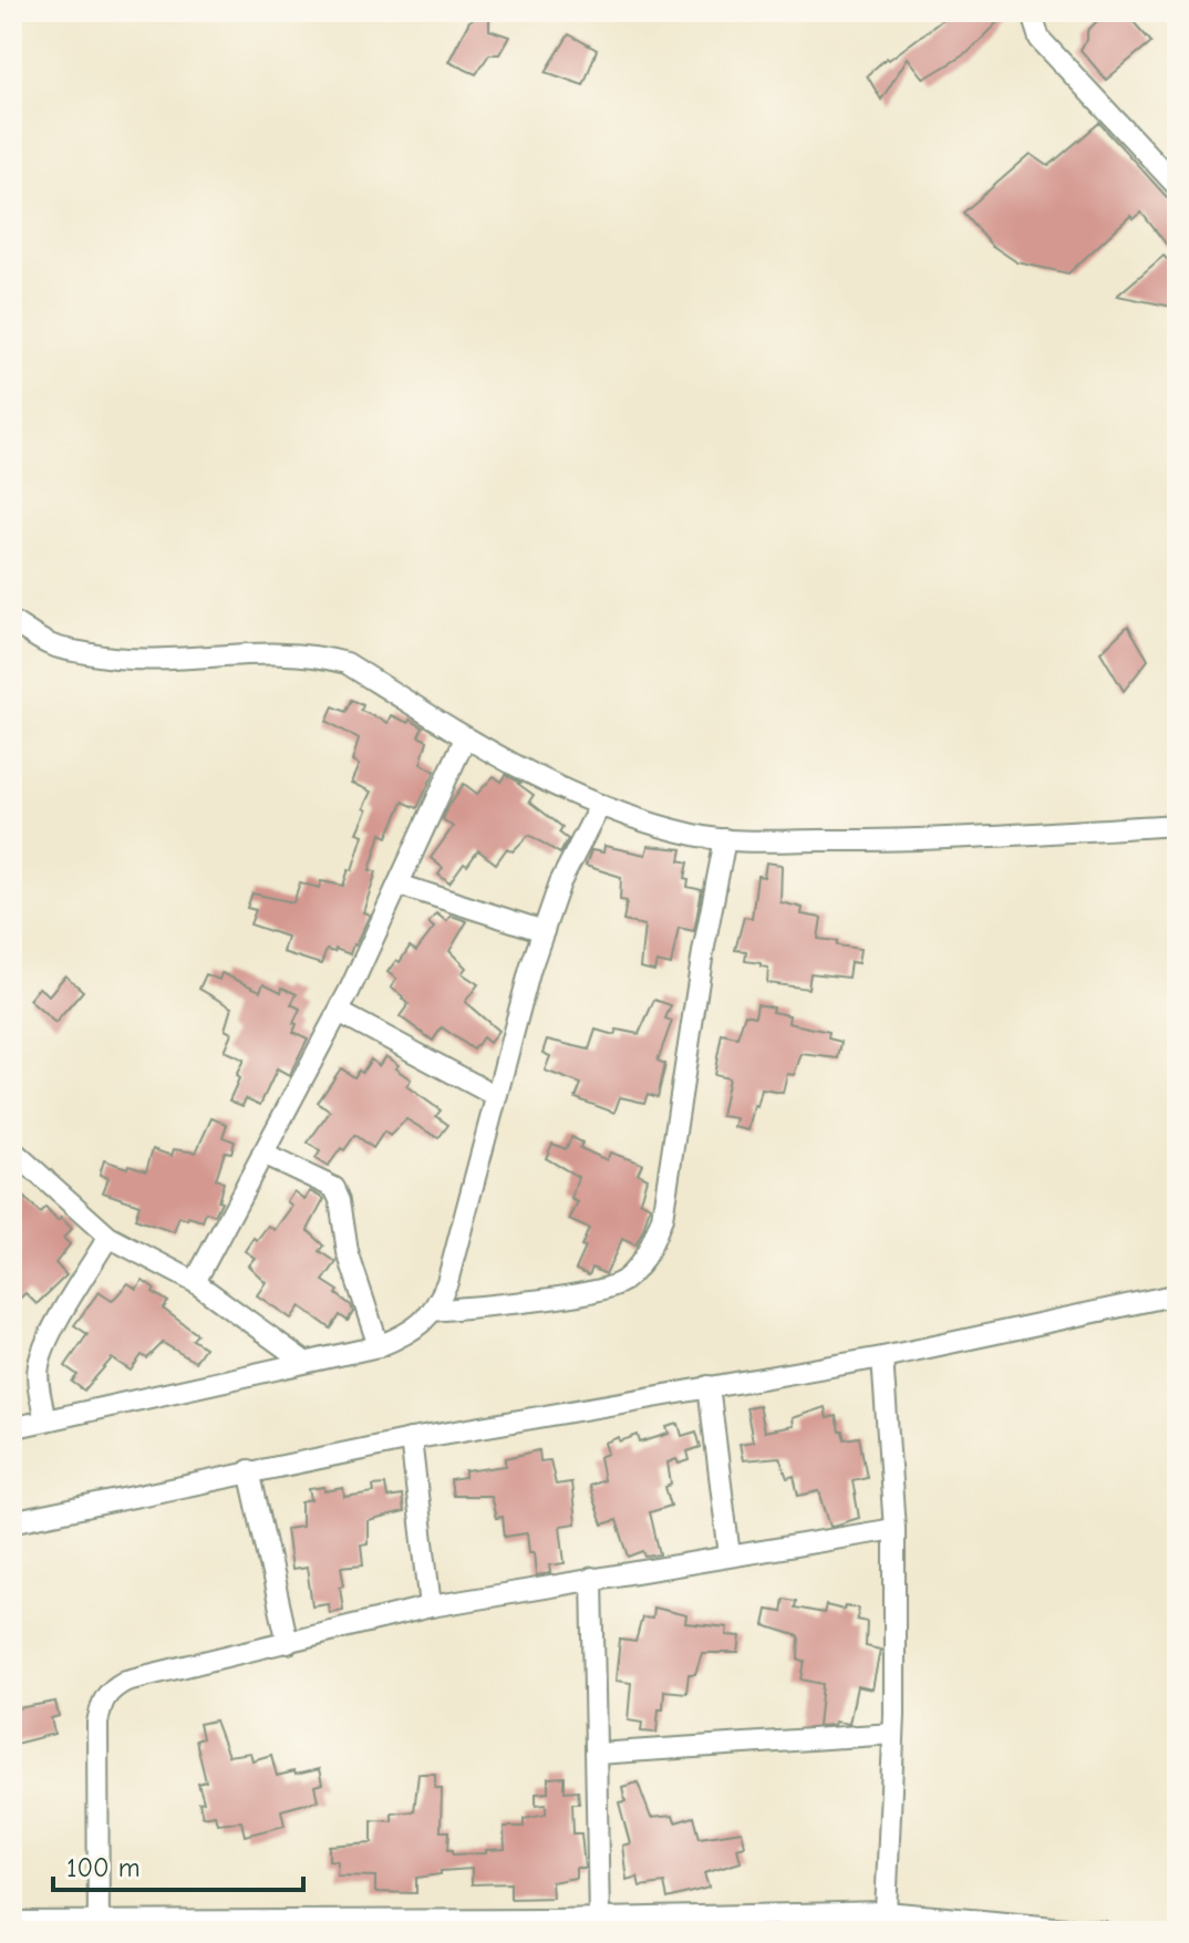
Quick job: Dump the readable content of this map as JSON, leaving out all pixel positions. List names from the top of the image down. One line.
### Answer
{"scale_bar":"100 m"}
